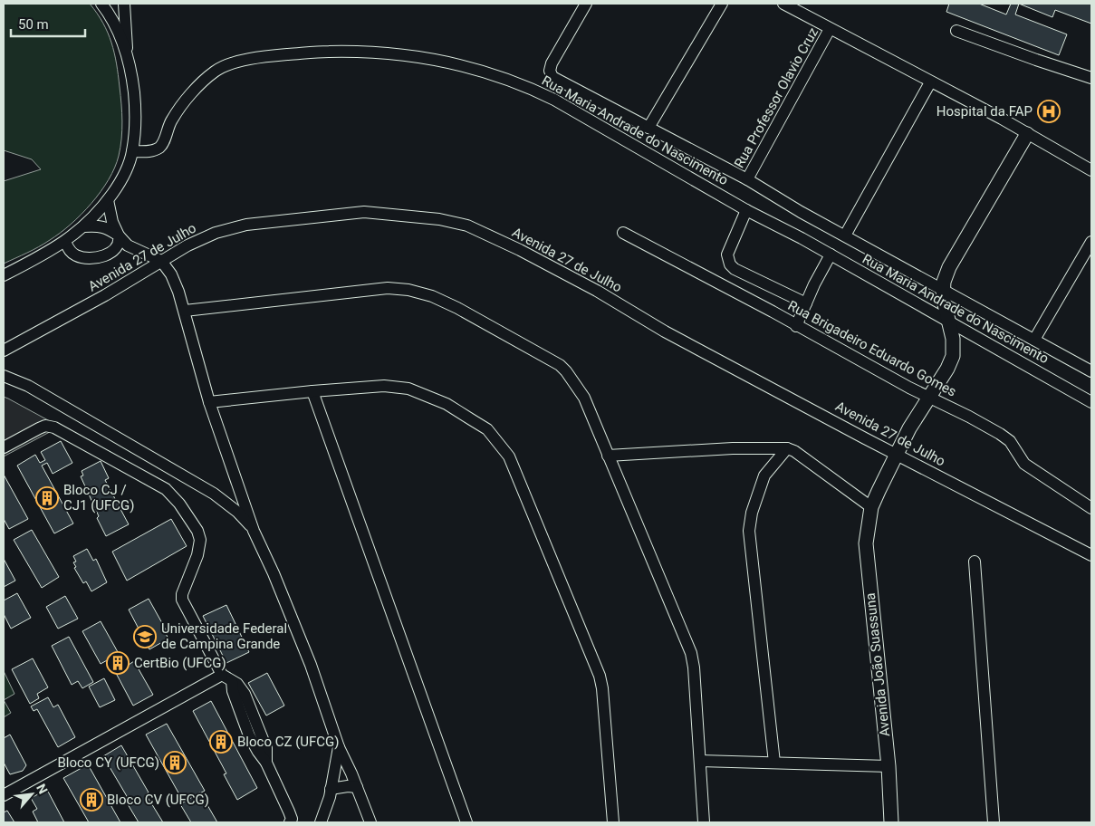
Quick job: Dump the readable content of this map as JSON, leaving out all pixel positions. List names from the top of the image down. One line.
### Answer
{"streets":{"main road":["Avenida João Suassuna"],"street":["Rua Professor Olavio Cruz","Rua Maria Andrade do Nascimento","Avenida 27 de Julho","Rua Brigadeiro Eduardo Gomes"]},"crossings":[["Rua Professor Olavio Cruz","Rua Maria Andrade do Nascimento"],["Rua Maria Andrade do Nascimento","Avenida João Suassuna"],["Avenida 27 de Julho","Avenida João Suassuna"],["Rua Brigadeiro Eduardo Gomes","Avenida João Suassuna"]],"places":{"hospital":["Hospital da FAP"],"building":["Bloco CJ / CJ1 (UFCG)","CertBio (UFCG)","Bloco CZ (UFCG)","Bloco CY (UFCG)","Bloco CV (UFCG)"],"school or university":["Universidade Federal de Campina Grande"]},"scale_bar":"50 m","north":"top right"}
